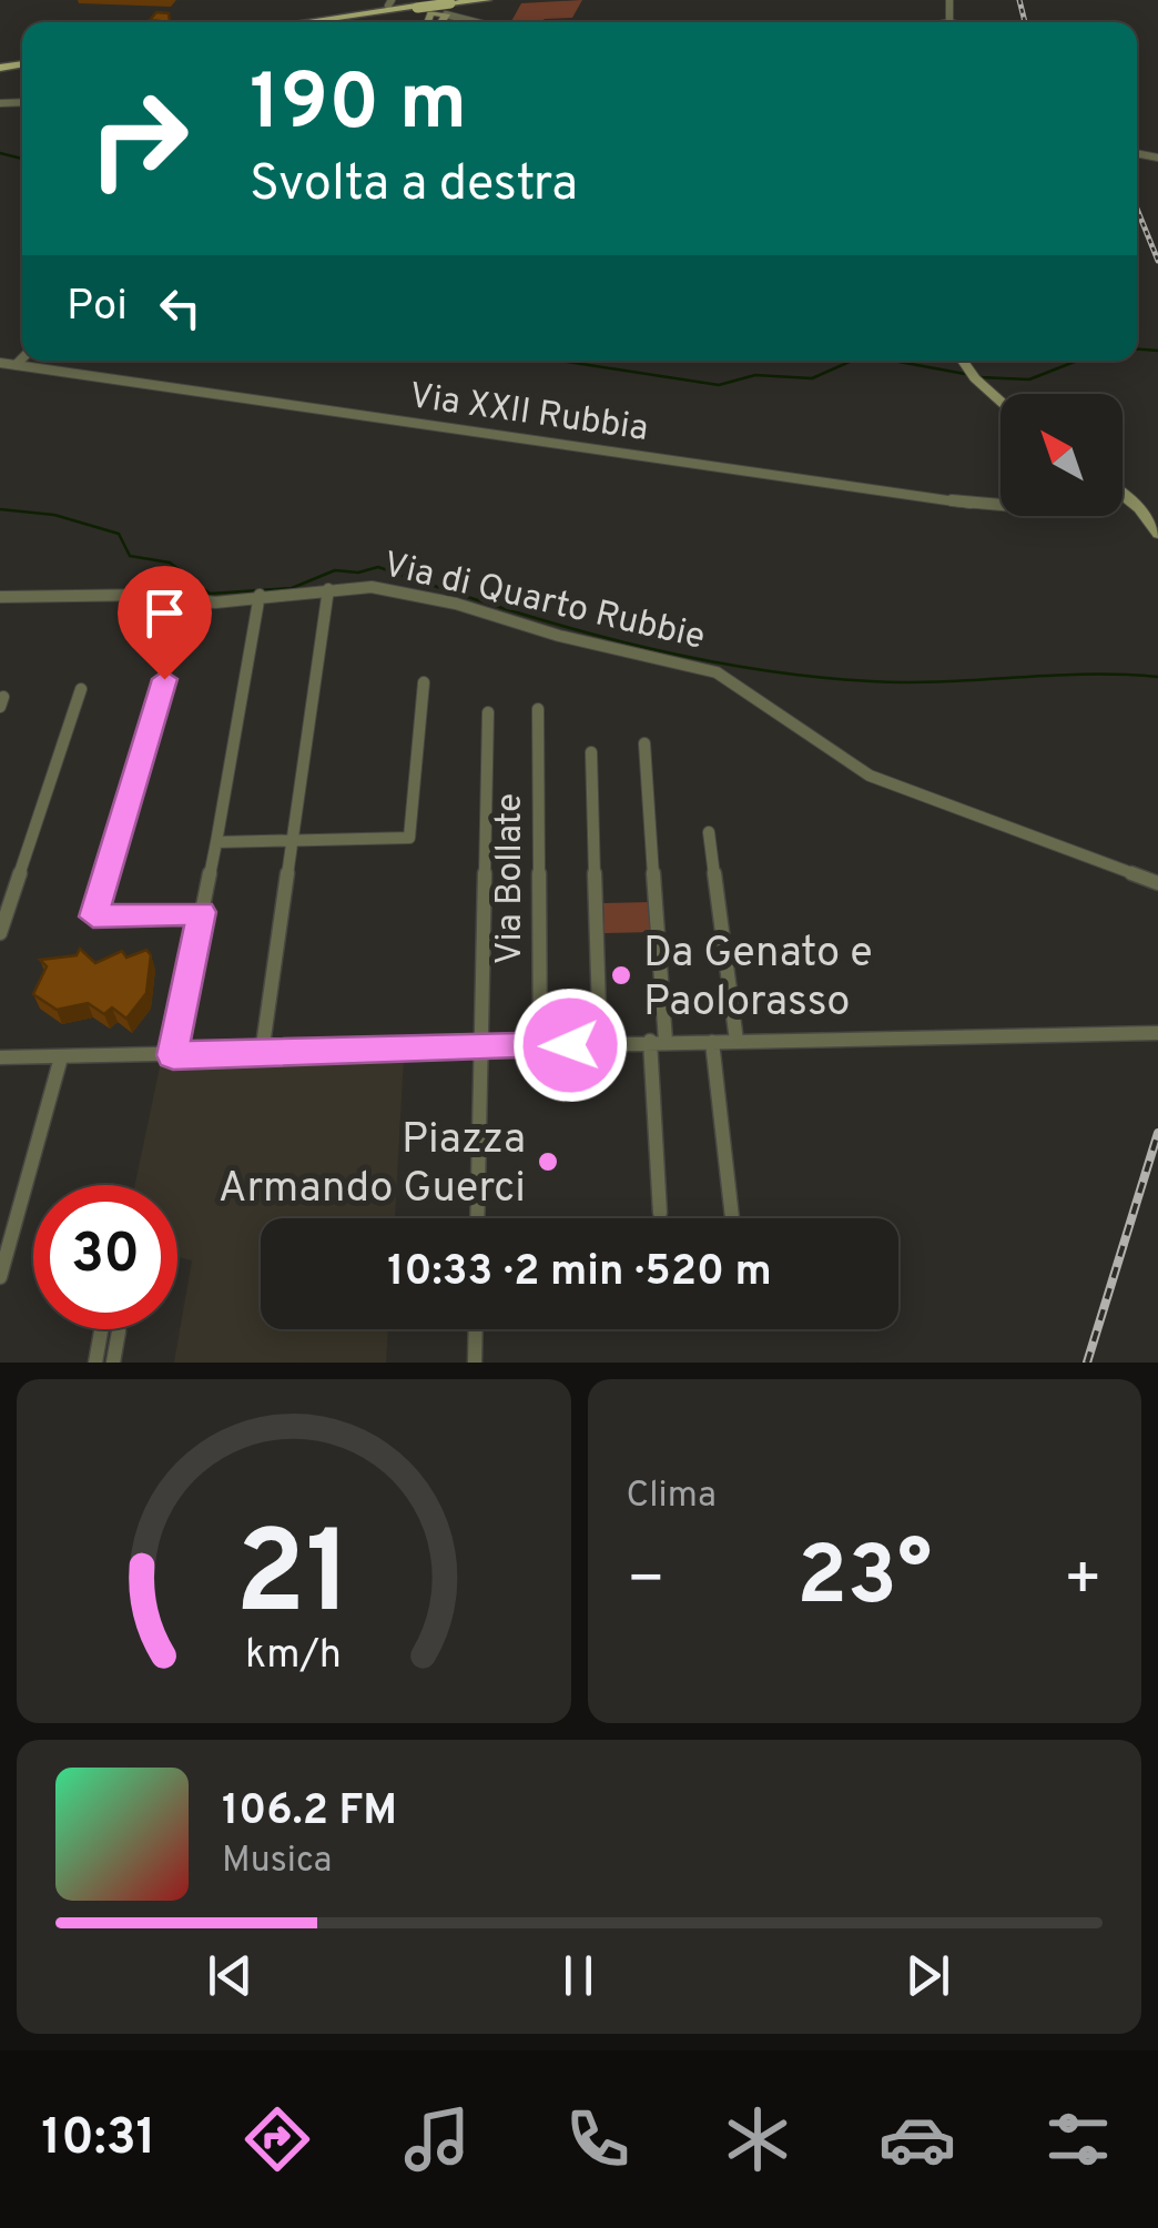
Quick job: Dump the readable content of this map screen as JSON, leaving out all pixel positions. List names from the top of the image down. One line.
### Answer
{"streets":{"street":["Via XXII Rubbia","Via di Quarto Rubbie","Via Bollate"]},"places":["Da Genato e Paolorasso","Piazza Armando Guerci"],"north":"top left","page":{"turn":["190 m","Svolta a destra"],"then":"Poi","limit":"30","trip":"10:33 · 2 min · 520 m","tile":"Clima","heat":["−","23°","+"],"song":["106.2 FM","Musica"],"tabs":"10:31","gauge":["21","km/h"]}}
